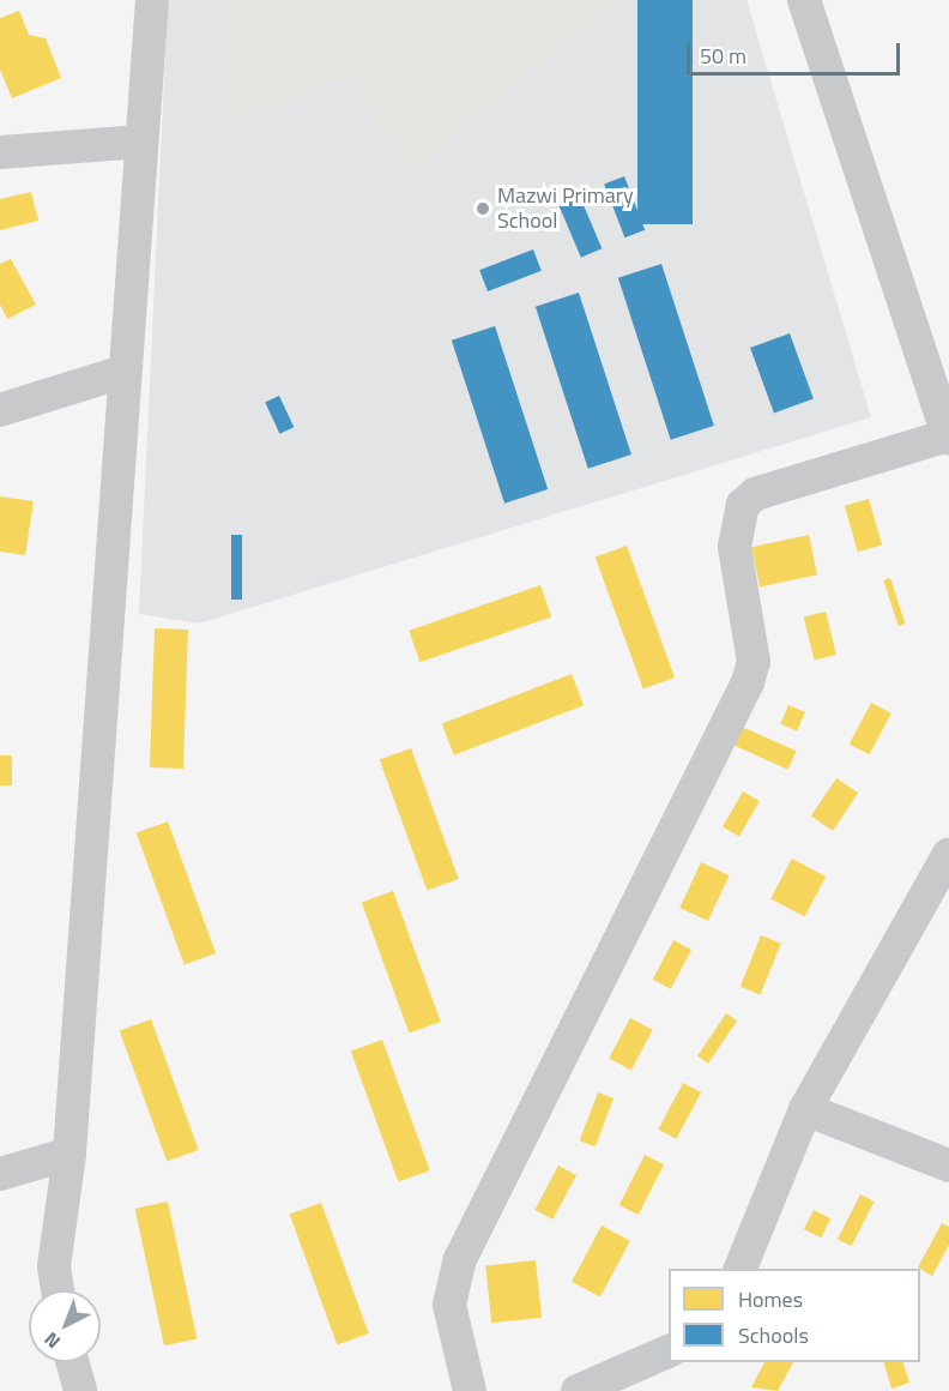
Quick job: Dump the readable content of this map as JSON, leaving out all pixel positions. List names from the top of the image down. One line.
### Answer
{"places":["Mazwi Primary School"],"legend":["Homes","Schools"],"scale_bar":"50 m","north":"bottom left"}
